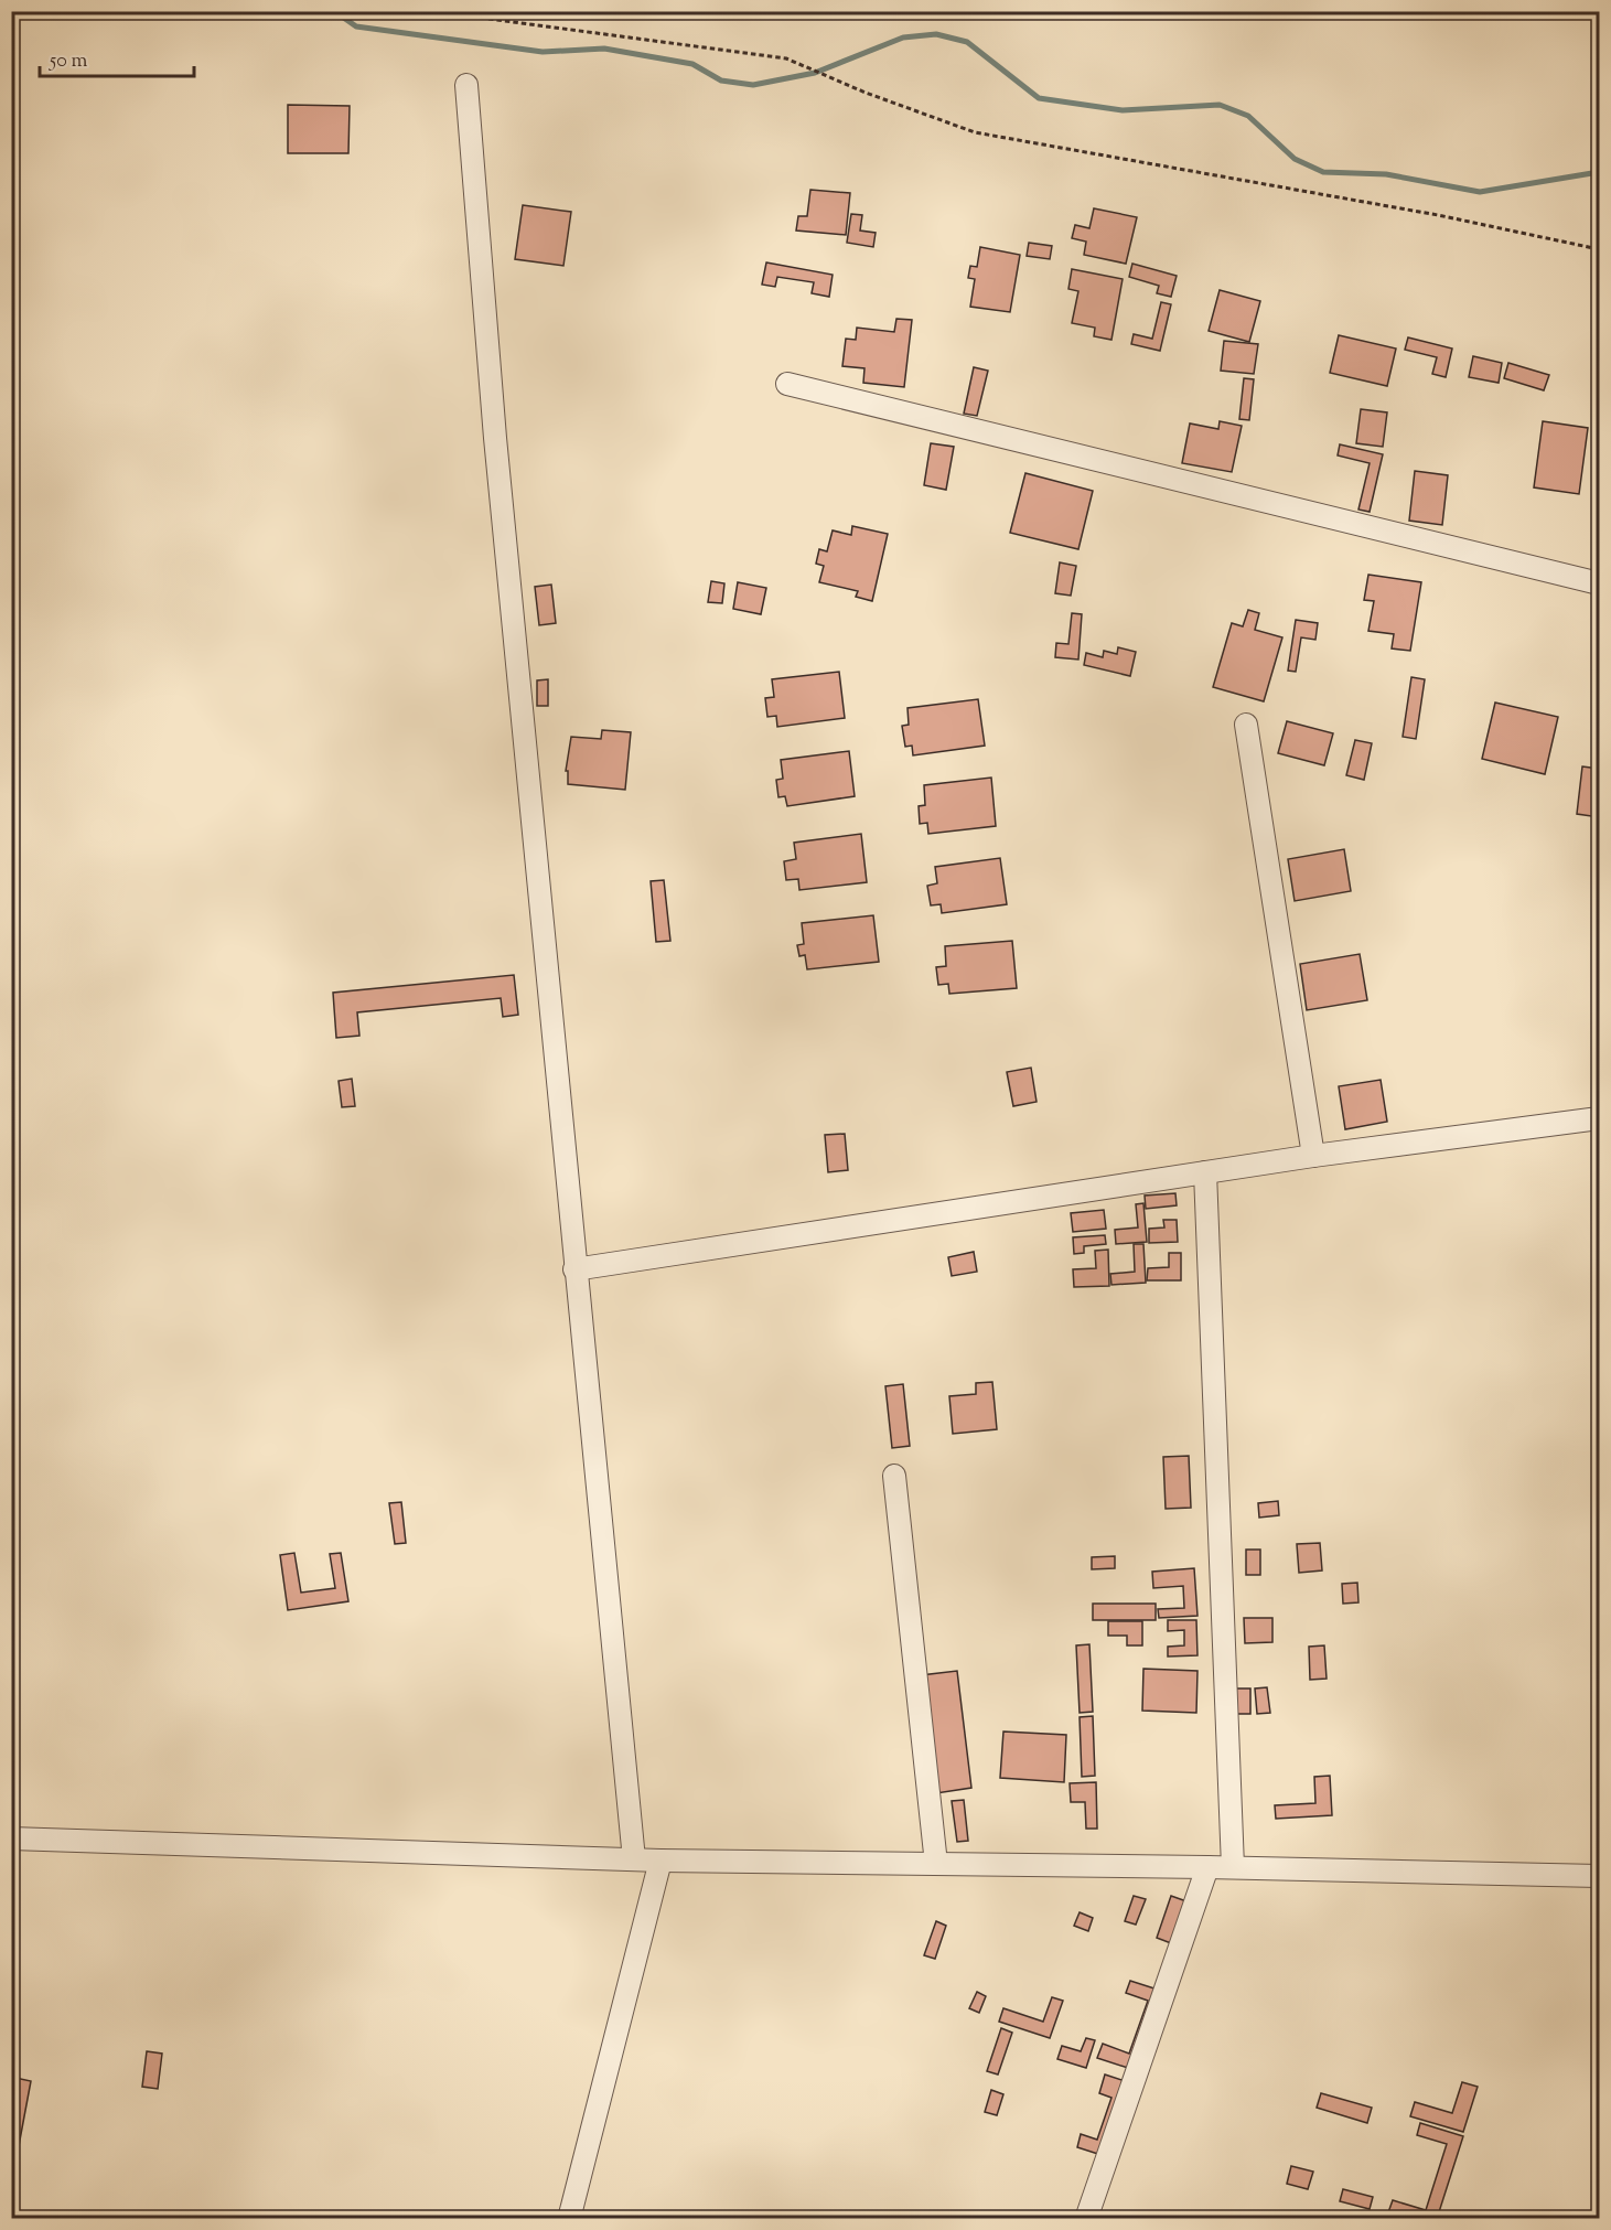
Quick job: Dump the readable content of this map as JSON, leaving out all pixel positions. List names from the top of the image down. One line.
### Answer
{"scale_bar":"50 m"}
